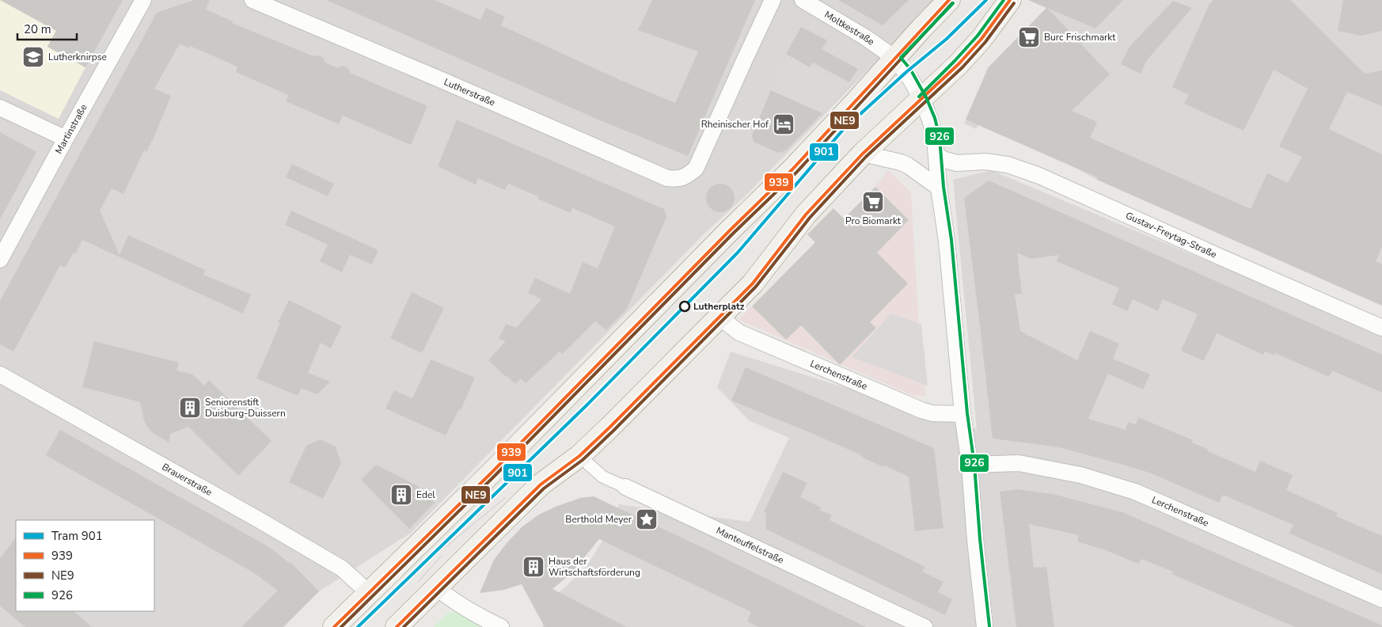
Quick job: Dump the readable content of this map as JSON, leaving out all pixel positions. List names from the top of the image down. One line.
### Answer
{"streets":{"street":["Moltkestraße","Lutherstraße","Martinstraße","Gustav-Freytag-Straße","Lerchenstraße","Brauerstraße","Manteuffelstraße"]},"crossings":[["Moltkestraße","Gustav-Freytag-Straße"],["Moltkestraße","Lerchenstraße"]],"places":{"supermarket":["Burc Frischmarkt","Pro Biomarkt"],"school or university":["Lutherknirpse"],"hotel":["Rheinischer Hof"],"other":["Lutherplatz"],"building":["Seniorenstift Duisburg-Duissern","Edel","Haus der Wirtschaftsförderung"],"place":["Berthold Meyer"]},"lines":["tram line 901","transit line 939","transit line 926","transit line NE9"],"legend":["Tram 901","939","NE9","926"],"scale_bar":"20 m"}
